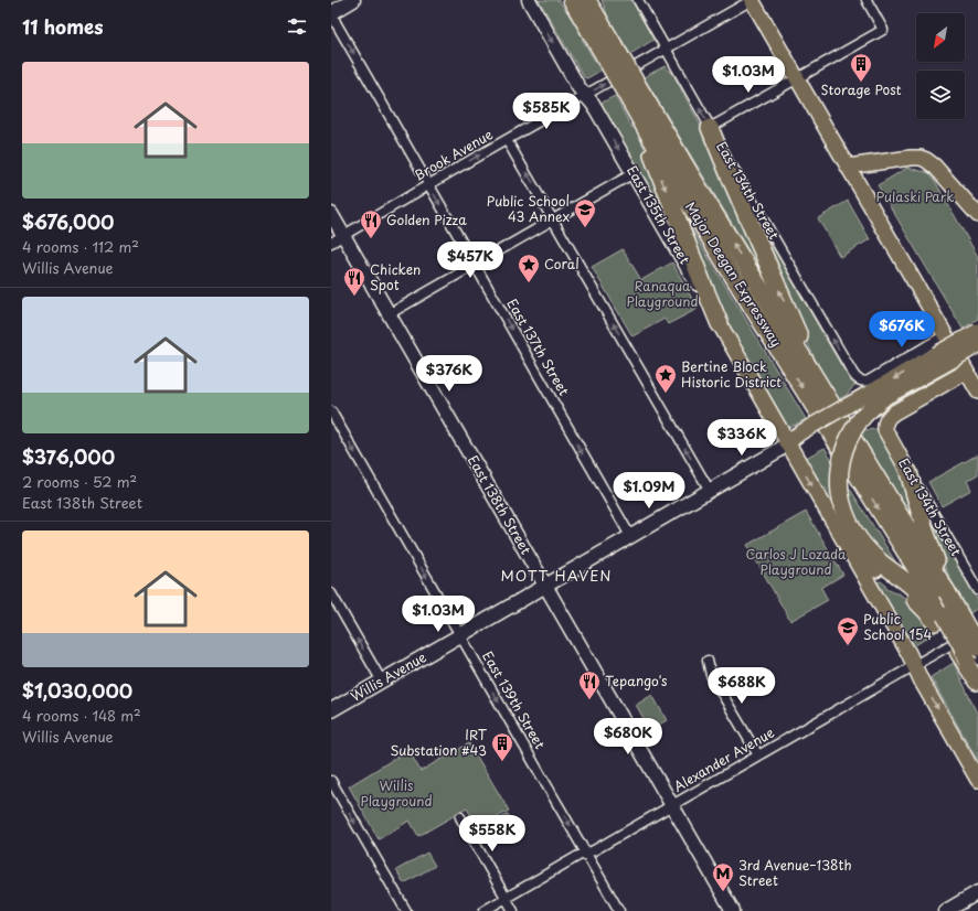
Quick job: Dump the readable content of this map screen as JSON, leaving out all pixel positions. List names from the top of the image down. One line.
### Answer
{"streets":{"highway":["Major Deegan Expressway"],"main road":["East 134th Street","East 135th Street","East 138th Street","Willis Avenue"],"street":["Brook Avenue","East 137th Street","East 139th Street","Alexander Avenue"]},"crossings":[["Brook Avenue","East 134th Street"],["Brook Avenue","East 135th Street"],["Brook Avenue","East 137th Street"],["Brook Avenue","East 138th Street"],["East 135th Street","Willis Avenue"],["East 135th Street","Alexander Avenue"],["East 137th Street","Willis Avenue"],["East 138th Street","Willis Avenue"],["East 138th Street","Alexander Avenue"],["Willis Avenue","East 139th Street"],["East 139th Street","Alexander Avenue"]],"one_way":["Brook Avenue","East 134th Street","East 135th Street","East 137th Street","East 139th Street"],"districts":["MOTT HAVEN"],"parks":["Pulaski Park","Ranaqua Playground","Carlos J Lozada Playground","Willis Playground"],"places":{"building":["Storage Post","IRT Substation #43"],"school or university":["Public School 43 Annex","Public School 154"],"restaurant":["Golden Pizza","Chicken Spot","Tepango's"],"place":["Coral","Bertine Block Historic District"],"metro station":["3rd Avenue–138th Street"]},"north":"bottom left","page":{"heading":"11 homes","list":[{"name":"$676,000","note":"4 rooms · 112 m² · Willis Avenue"},{"name":"$376,000","note":"2 rooms · 52 m² · East 138th Street"},{"name":"$1,030,000","note":"4 rooms · 148 m² · Willis Avenue"}],"price":["$1.03M","$585K","$457K","$676K","$376K","$336K","$1.09M","$1.03M","$688K","$680K","$558K"]}}
